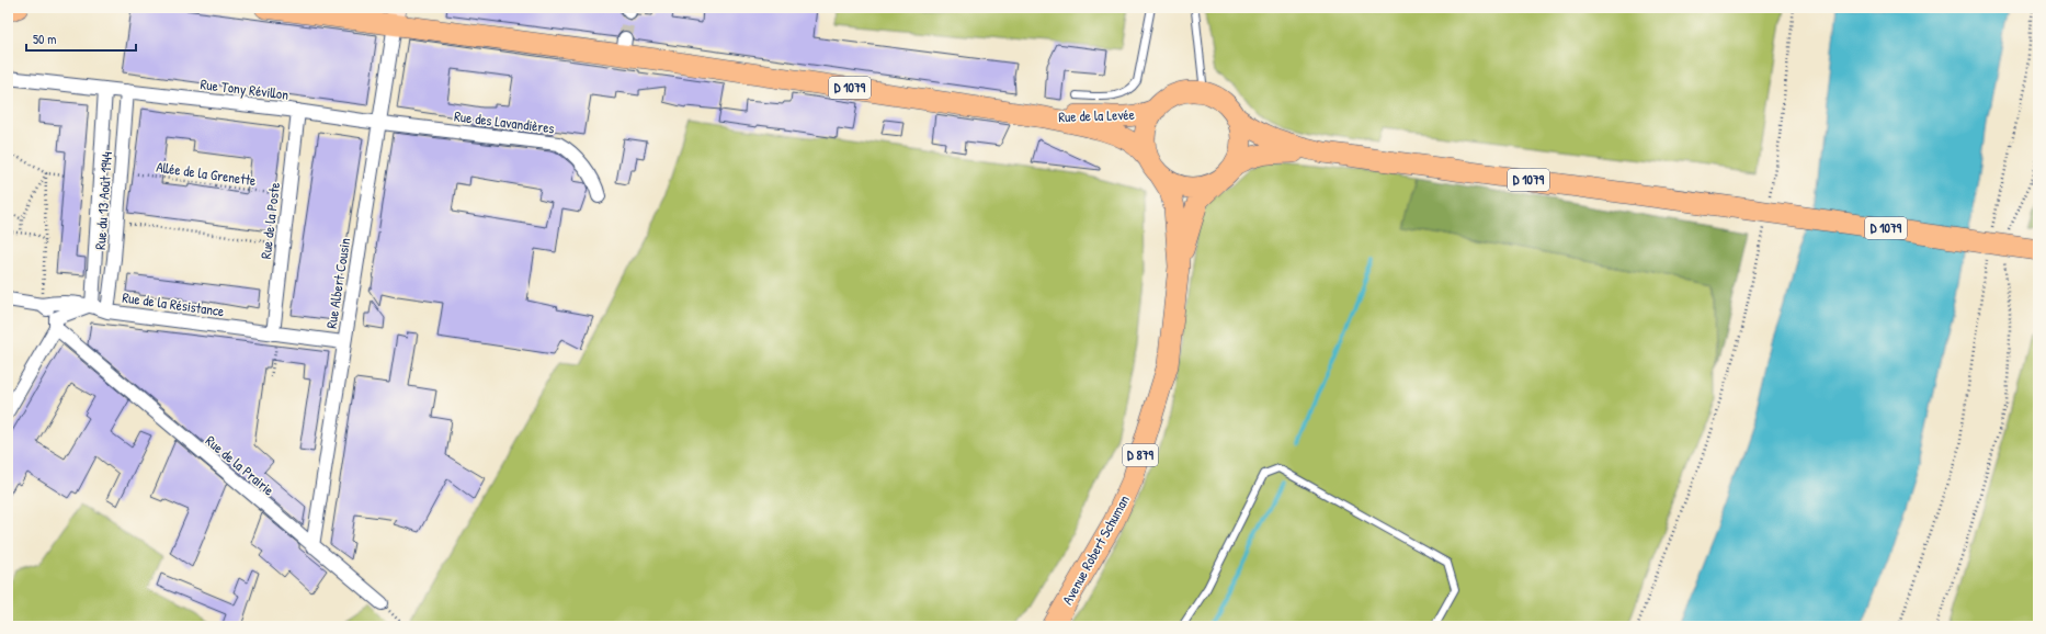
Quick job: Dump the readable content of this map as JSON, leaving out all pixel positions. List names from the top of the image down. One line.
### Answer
{"streets":{"main road":["D 1079","Rue de la Levée","D 879","Avenue Robert Schuman"],"street":["Rue Tony Révillon","Rue des Lavandières","Rue du 13 Août 1944","Rue de la Poste","Rue Albert Cousin","Rue de la Résistance","Rue de la Prairie"],"path":["Allée de la Grenette"]},"crossings":[["D 1079","Rue de la Levée"],["D 1079","Rue Albert Cousin"],["D 1079","Avenue Robert Schuman"],["Rue Tony Révillon","Rue des Lavandières"],["Rue Tony Révillon","Rue du 13 Août 1944"],["Rue Tony Révillon","Rue de la Poste"],["Rue Tony Révillon","Rue Albert Cousin"],["Rue de la Levée","Avenue Robert Schuman"],["Rue des Lavandières","Rue Albert Cousin"],["Allée de la Grenette","Rue du 13 Août 1944"],["Allée de la Grenette","Rue de la Poste"],["Rue du 13 Août 1944","Rue de la Résistance"],["Rue de la Poste","Rue de la Résistance"],["Rue Albert Cousin","Rue de la Résistance"],["Rue Albert Cousin","Rue de la Prairie"]],"scale_bar":"50 m"}
